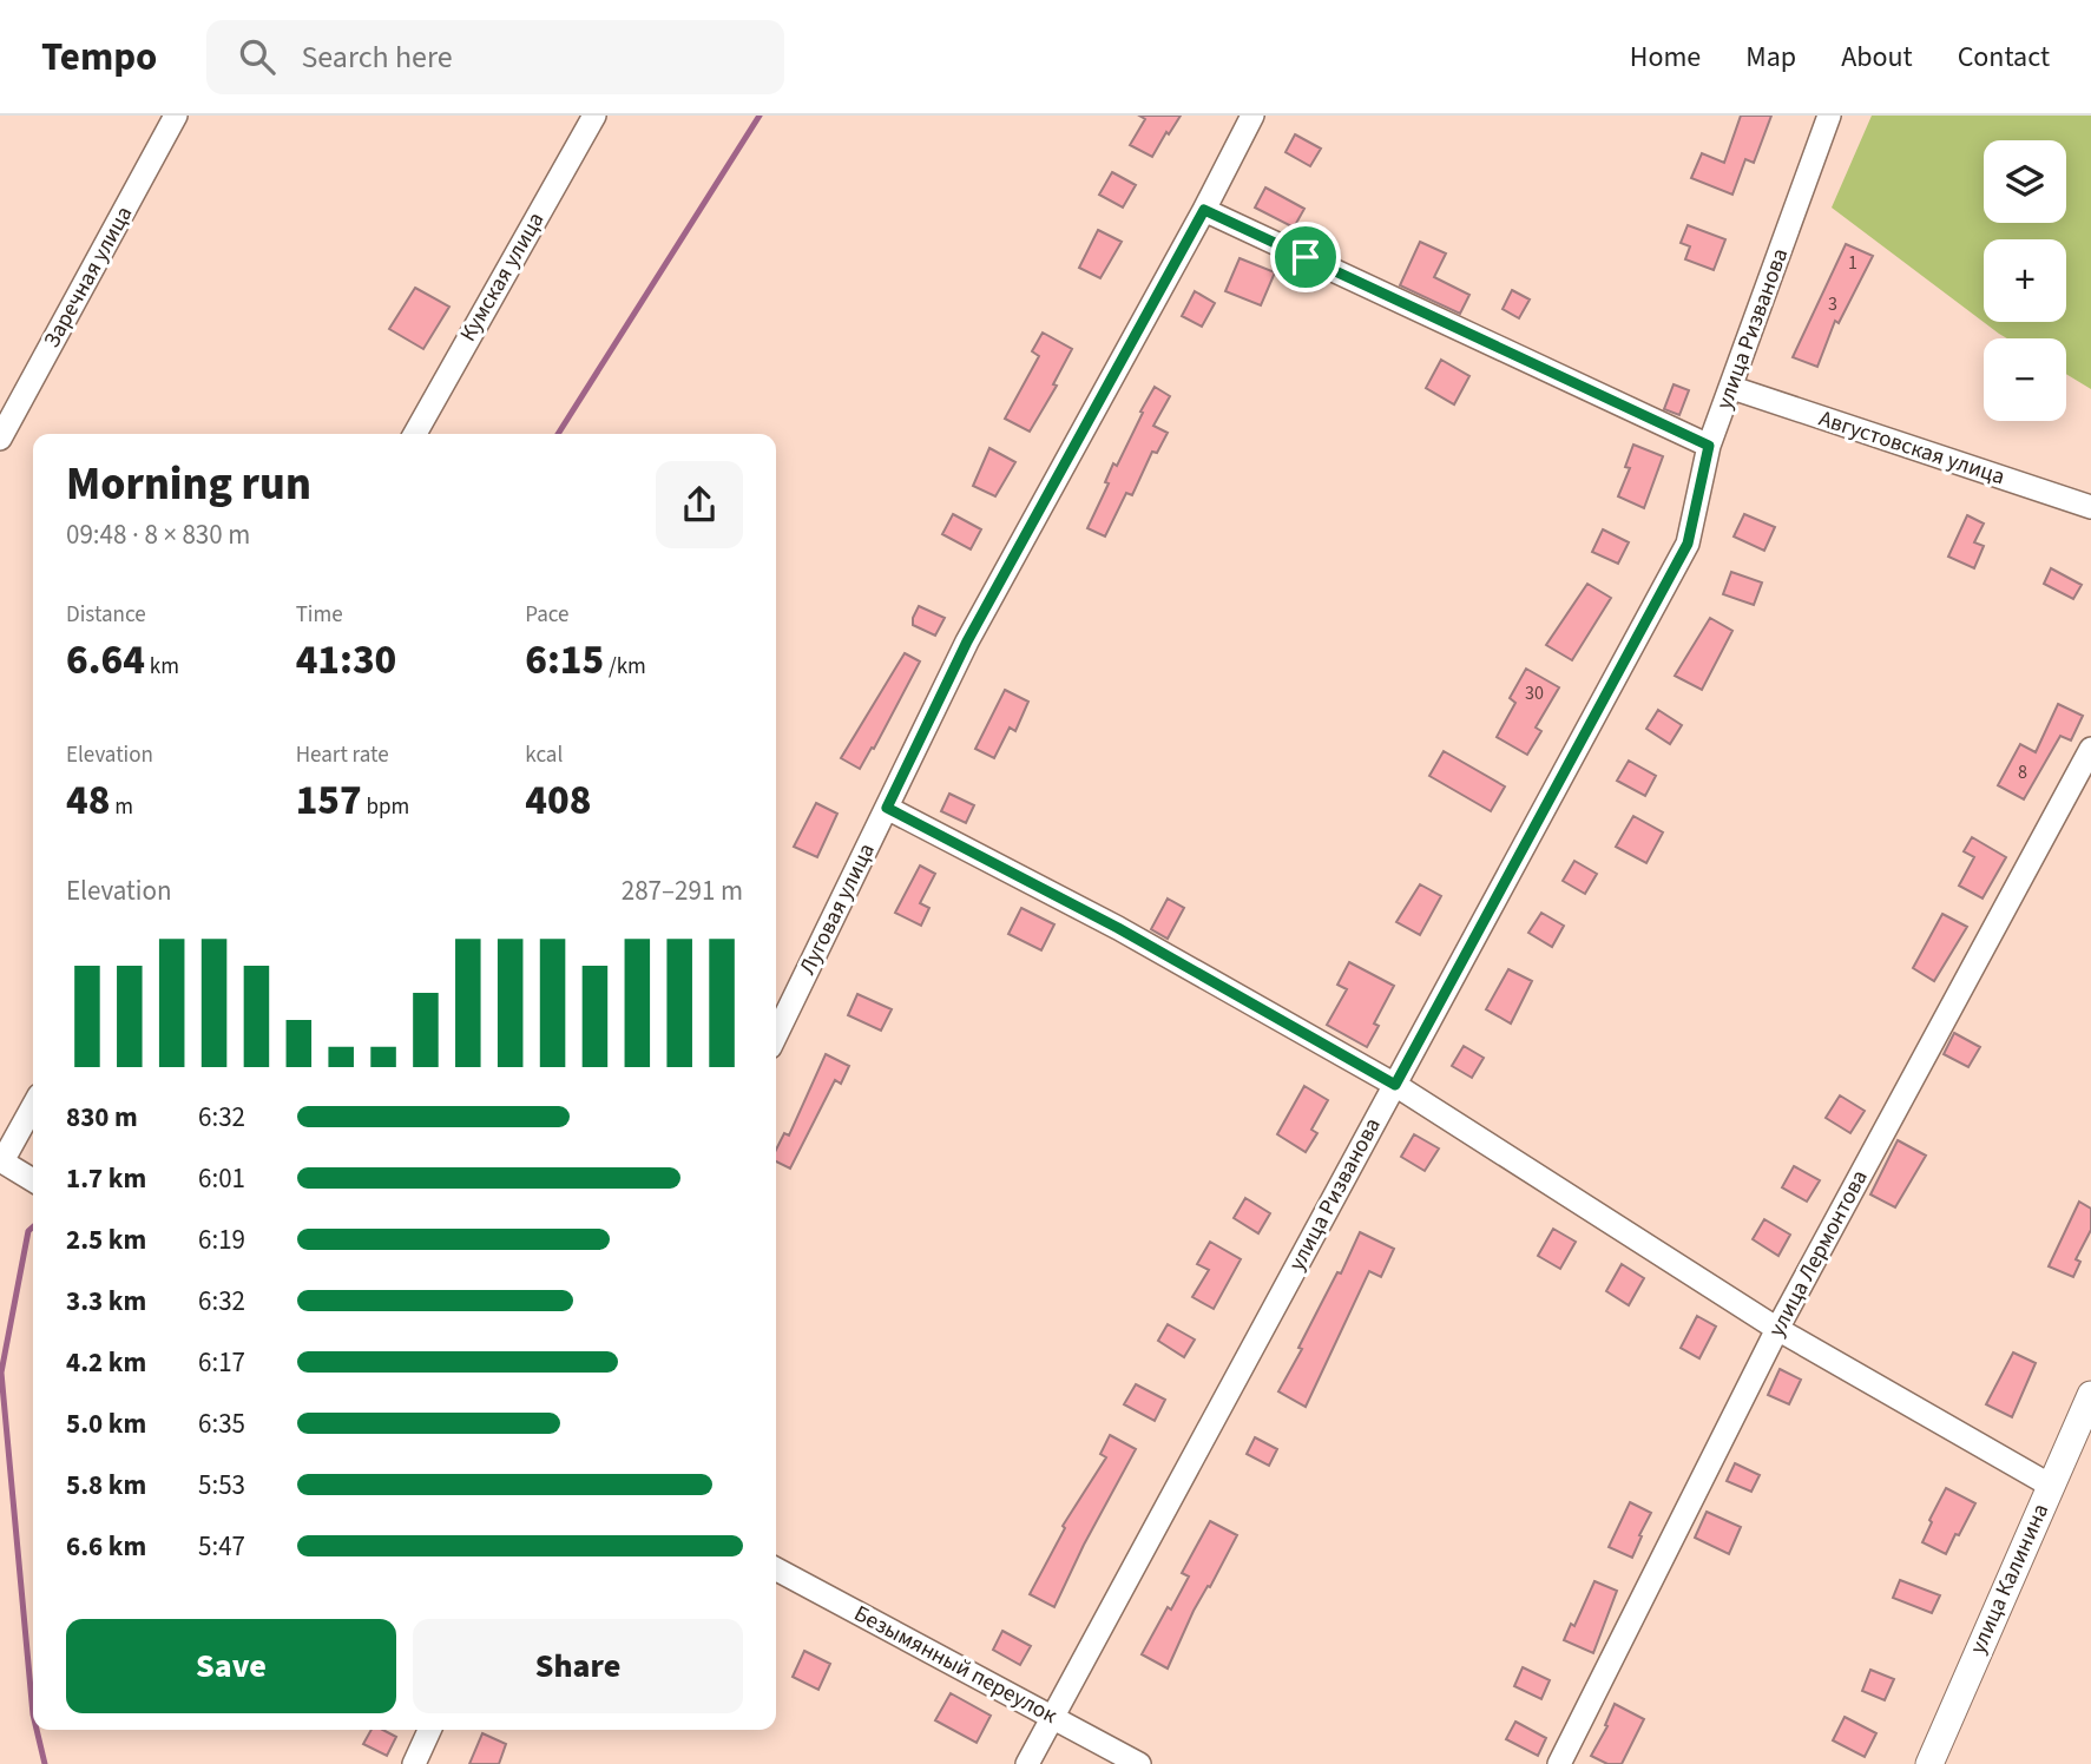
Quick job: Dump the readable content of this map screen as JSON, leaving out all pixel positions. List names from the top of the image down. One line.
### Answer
{"streets":{"street":["Заречная улица","Кумская улица","улица Ризванова","Августовская улица","Луговая улица","улица Лермонтова","улица Калинина","Безымянный переулок"]},"crossings":[["улица Ризванова","Августовская улица"],["улица Ризванова","Безымянный переулок"]],"house_numbers":["1","3","30","8"],"page":{"header":"Tempo","search":"Search here","nav":["Home","Map","About","Contact"],"map_buttons":["+","−"],"heading":["Morning run","09:48 · 8 × 830 m"],"stats":[["Distance","6.64 km"],["Time","41:30"],["Pace","6:15 /km"],["Elevation","48 m"],["Heart rate","157 bpm"],["kcal","408"]],"chart":["Elevation","287–291 m"],"list":[{"name":"830 m","note":"6:32"},{"name":"1.7 km","note":"6:01"},{"name":"2.5 km","note":"6:19"},{"name":"3.3 km","note":"6:32"},{"name":"4.2 km","note":"6:17"},{"name":"5.0 km","note":"6:35"},{"name":"5.8 km","note":"5:53"},{"name":"6.6 km","note":"5:47"}],"buttons":["Save","Share"]}}
